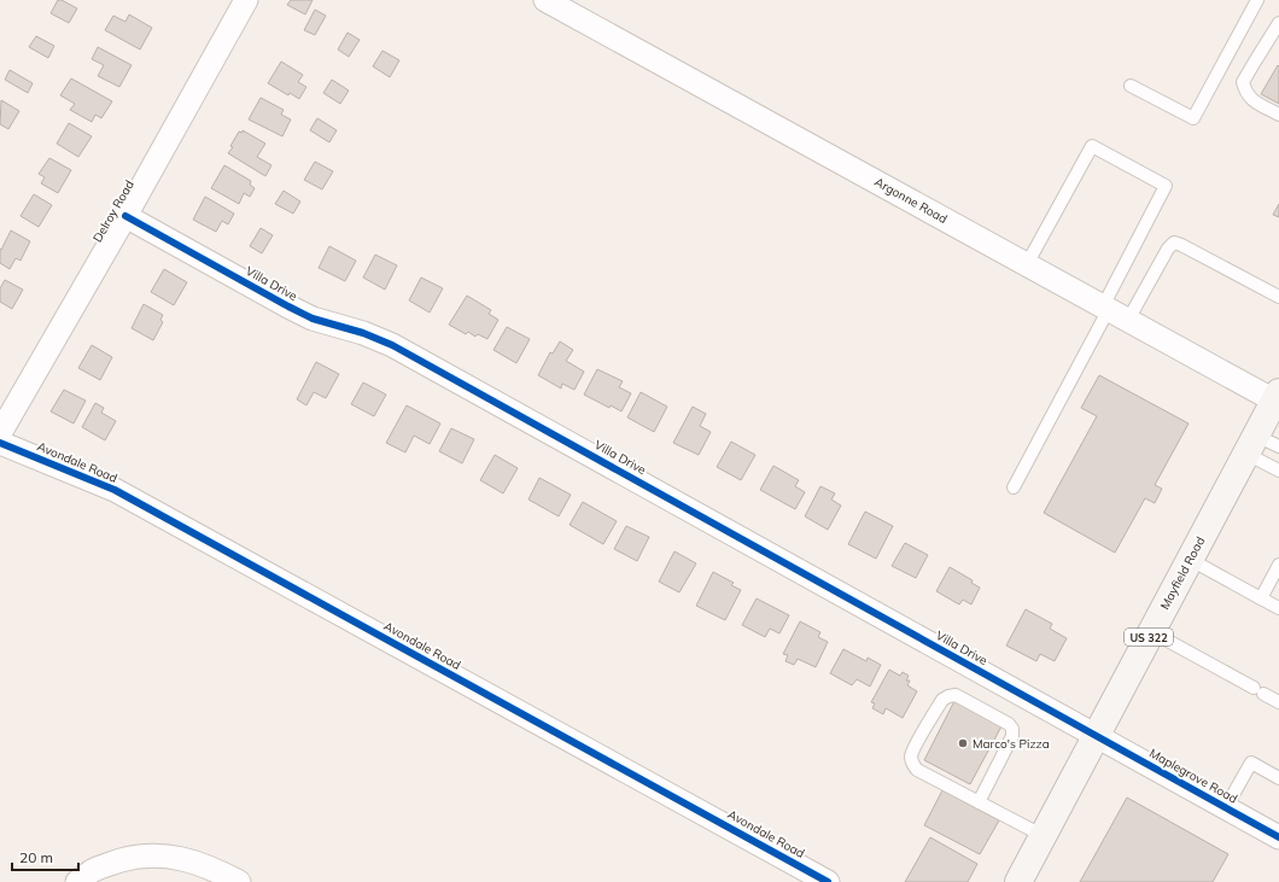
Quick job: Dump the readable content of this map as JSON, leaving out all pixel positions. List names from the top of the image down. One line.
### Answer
{"streets":{"main road":["Mayfield Road","US 322"],"street":["Argonne Road","Delroy Road","Villa Drive","Avondale Road","Maplegrove Road"]},"crossings":[["Argonne Road","Mayfield Road"],["Delroy Road","Villa Drive"],["Villa Drive","Mayfield Road"],["Villa Drive","Maplegrove Road"],["Mayfield Road","Maplegrove Road"]],"places":["Marco's Pizza"],"scale_bar":"20 m"}
